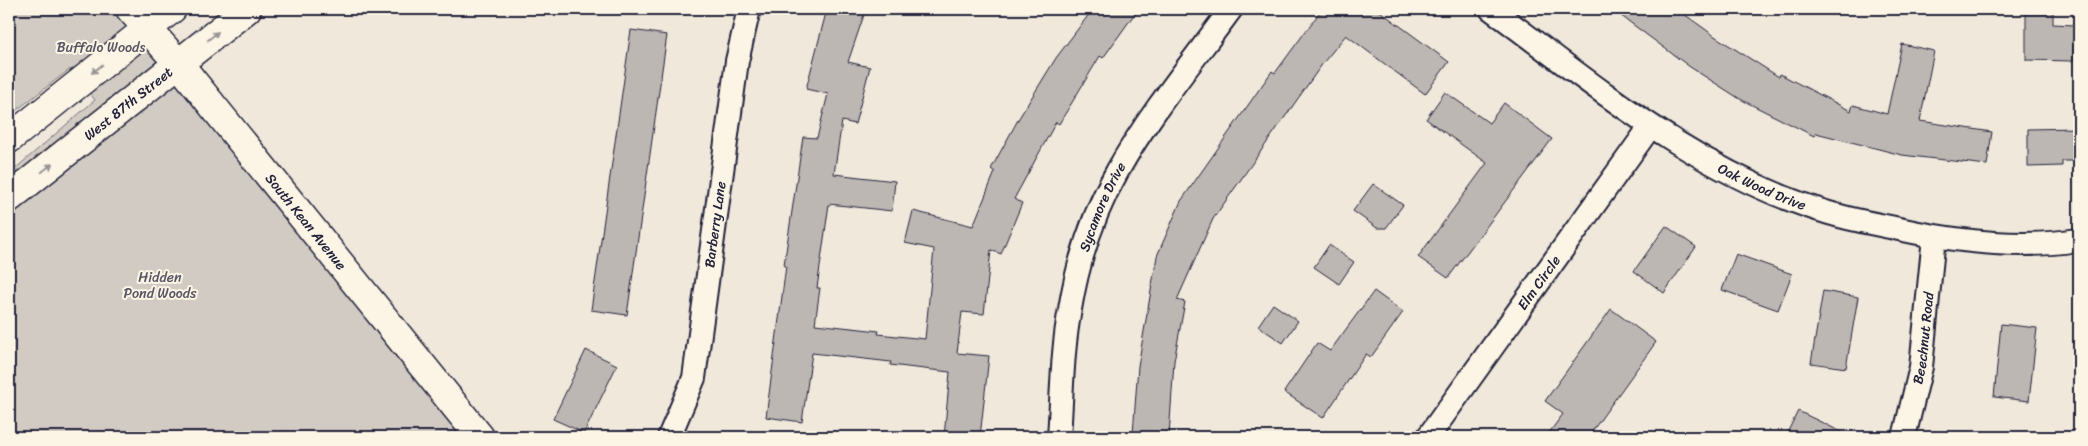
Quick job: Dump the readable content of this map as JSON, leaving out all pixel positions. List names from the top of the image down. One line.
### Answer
{"streets":{"main road":["West 87th Street","South Kean Avenue"],"street":["Oak Wood Drive","Sycamore Drive","Barberry Lane","Elm Circle","Beechnut Road"]},"crossings":[["West 87th Street","South Kean Avenue"],["Oak Wood Drive","Elm Circle"],["Oak Wood Drive","Beechnut Road"]],"parks":["Buffalo Woods","Hidden Pond Woods"]}
